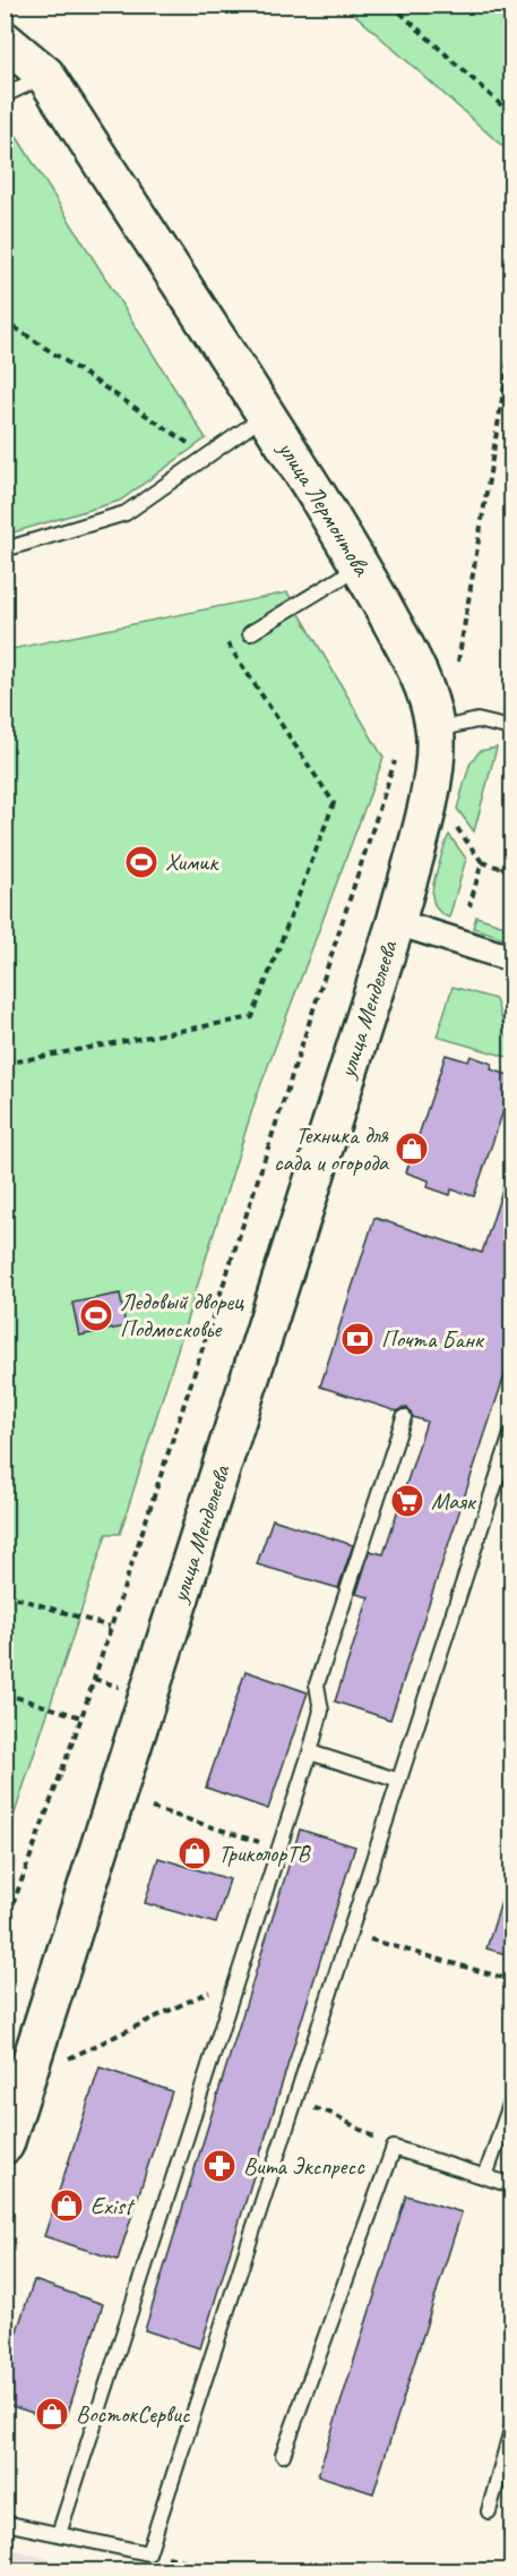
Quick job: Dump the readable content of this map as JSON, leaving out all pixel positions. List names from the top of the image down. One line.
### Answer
{"streets":{"main road":["улица Лермонтова","улица Менделеева"]},"crossings":[["улица Лермонтова","улица Менделеева"]],"places":{"sports":["Химик","Ледовый дворец Подмосковье"],"shop":["Техника для сада и огорода","ТриколорТВ","Exist","ВостокСервис"],"bank":["Почта Банк"],"supermarket":["Маяк"],"pharmacy":["Вита Экспресс"]}}
